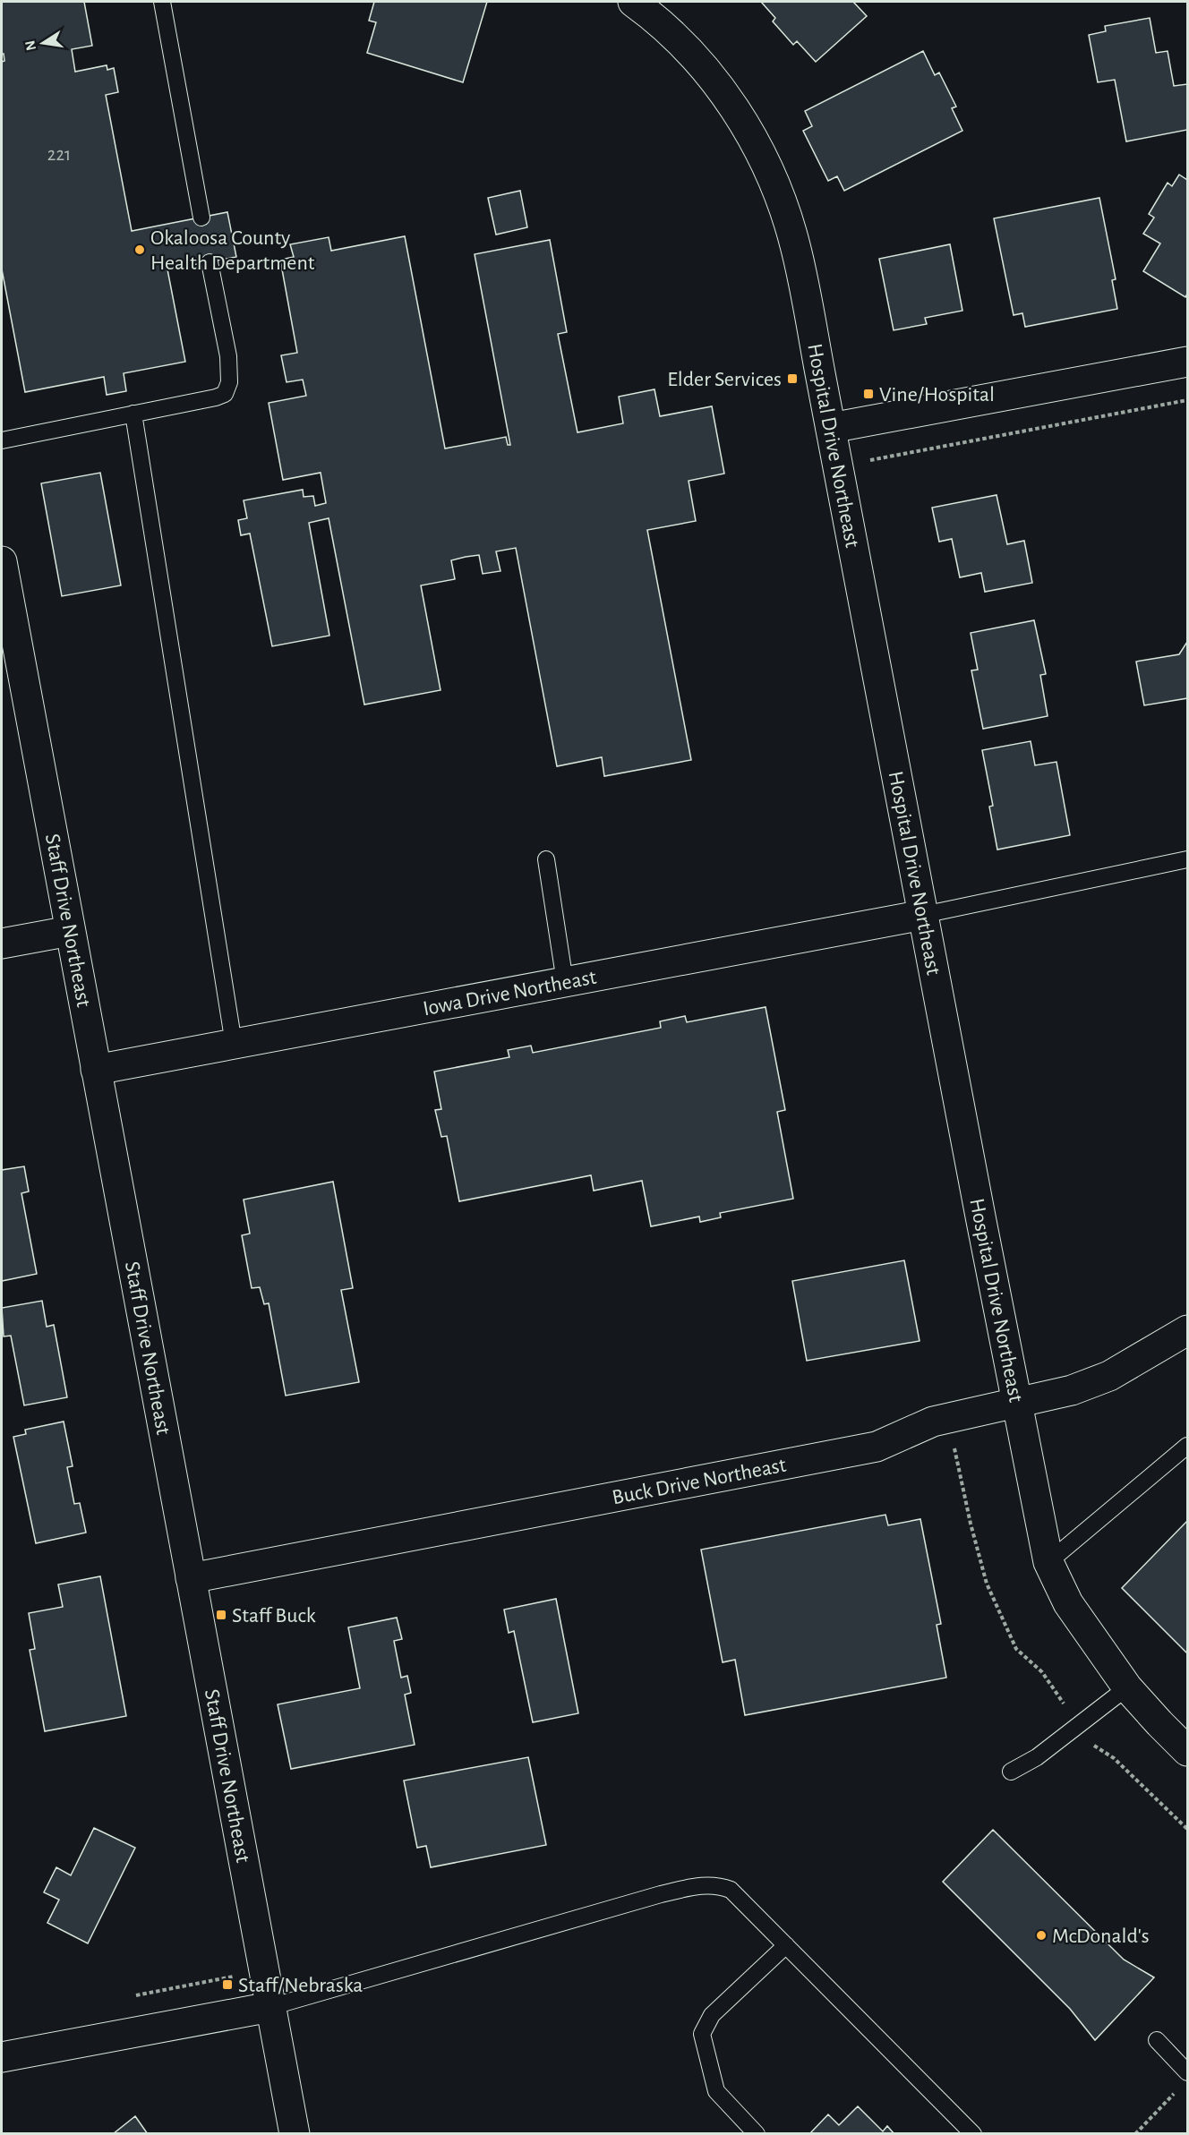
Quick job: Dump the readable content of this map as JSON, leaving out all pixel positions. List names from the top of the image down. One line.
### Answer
{"streets":{"street":["Hospital Drive Northeast","Staff Drive Northeast","Iowa Drive Northeast","Buck Drive Northeast"]},"crossings":[["Hospital Drive Northeast","Iowa Drive Northeast"],["Hospital Drive Northeast","Buck Drive Northeast"],["Staff Drive Northeast","Iowa Drive Northeast"],["Staff Drive Northeast","Buck Drive Northeast"]],"places":{"other":["Okaloosa County Health Department","McDonald's"],"transit":["Elder Services","Vine/Hospital","Staff Buck","Staff/Nebraska"]},"house_numbers":["221"],"north":"left"}
